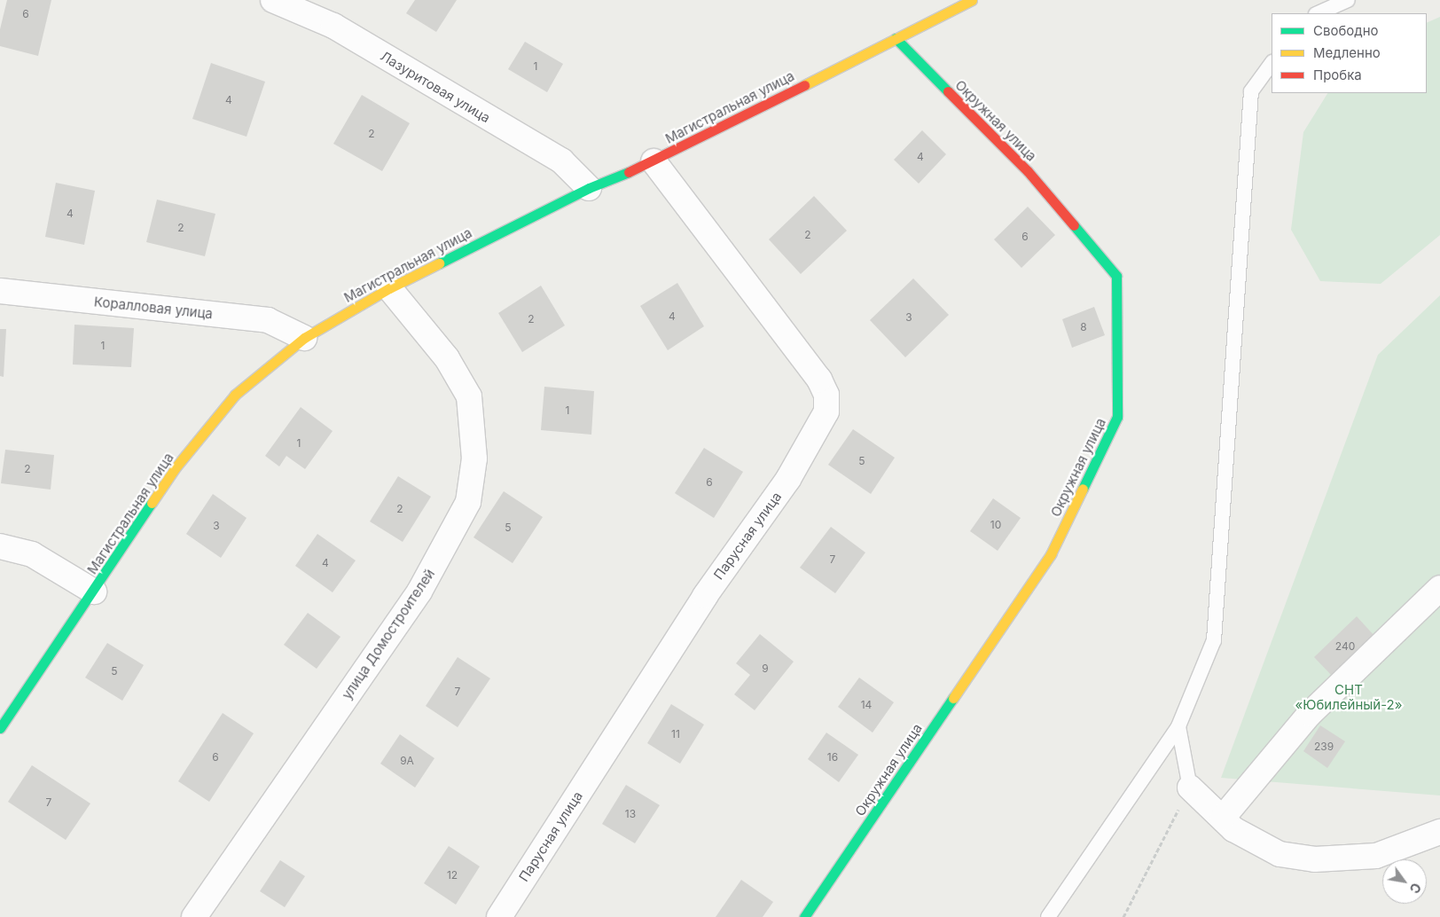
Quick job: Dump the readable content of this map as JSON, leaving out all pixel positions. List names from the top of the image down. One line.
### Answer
{"streets":{"street":["Лазуритовая улица","Магистральная улица","Окружная улица","Коралловая улица","Парусная улица","улица Домостроителей"]},"crossings":[["Лазуритовая улица","Магистральная улица"],["Магистральная улица","Окружная улица"],["Магистральная улица","Коралловая улица"],["Магистральная улица","Парусная улица"],["Магистральная улица","улица Домостроителей"]],"parks":["СНТ «Юбилейный-2»"],"house_numbers":["6","1","4","2","4","4","2","2","6","4","3","2","8","1","1","1","5","2","6","2","10","3","5","7","4","240","9","5","7","14","11","239","6","16","9А","7","13","12"],"legend":["Свободно","Медленно","Пробка"],"north":"bottom right"}
